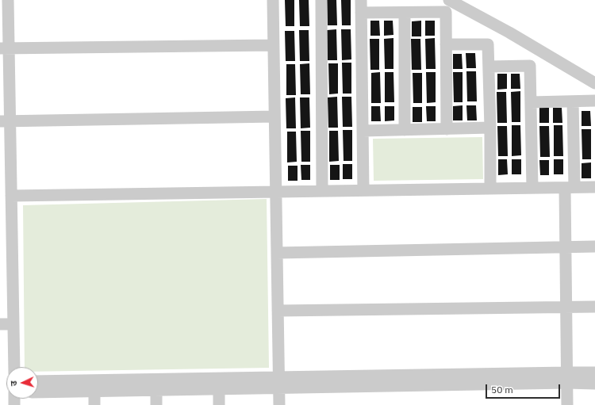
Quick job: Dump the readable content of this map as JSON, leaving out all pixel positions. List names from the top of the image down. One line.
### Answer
{"scale_bar":"50 m","north":"left"}
